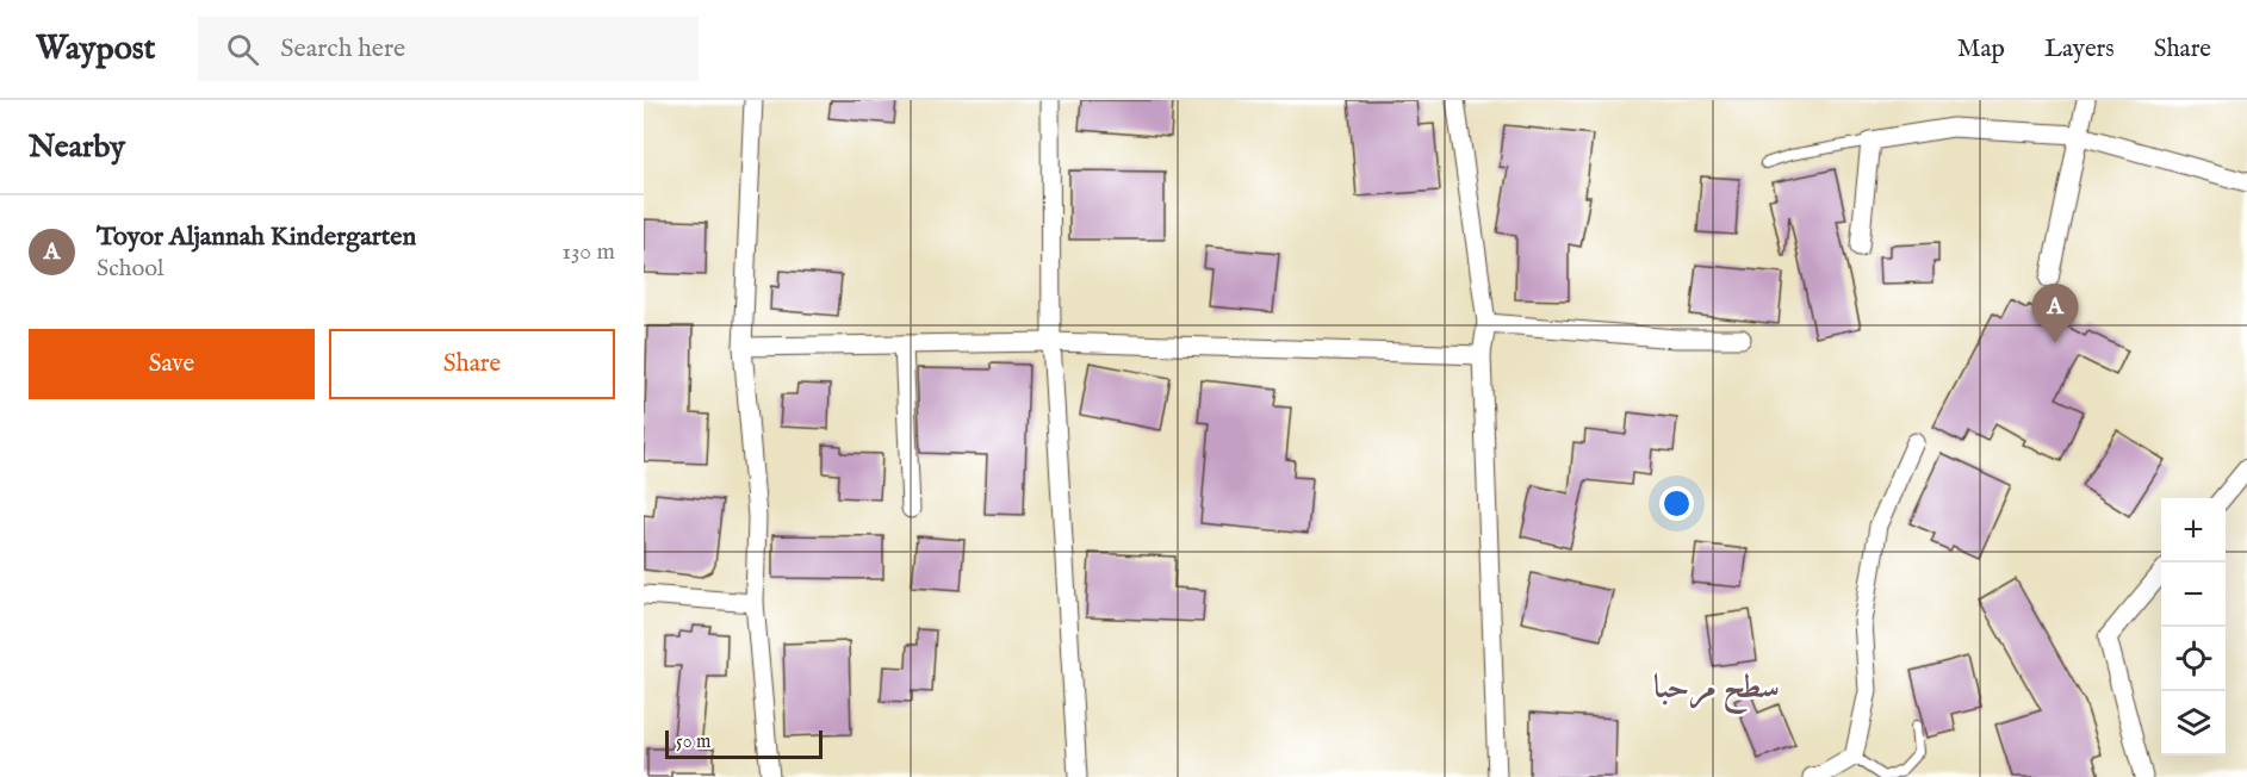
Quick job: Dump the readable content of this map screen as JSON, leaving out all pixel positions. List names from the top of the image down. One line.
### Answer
{"districts":["سطح مرحبا"],"scale_bar":"50 m","page":{"header":"Waypost","search":"Search here","nav":["Map","Layers","Share"],"heading":"Nearby","list":[{"mark":"A","name":"Toyor Aljannah Kindergarten","note":"School","value":"130 m"}],"pins":"A","buttons":["Save","Share"],"map_buttons":["+","−"],"scale":"50 m"}}
